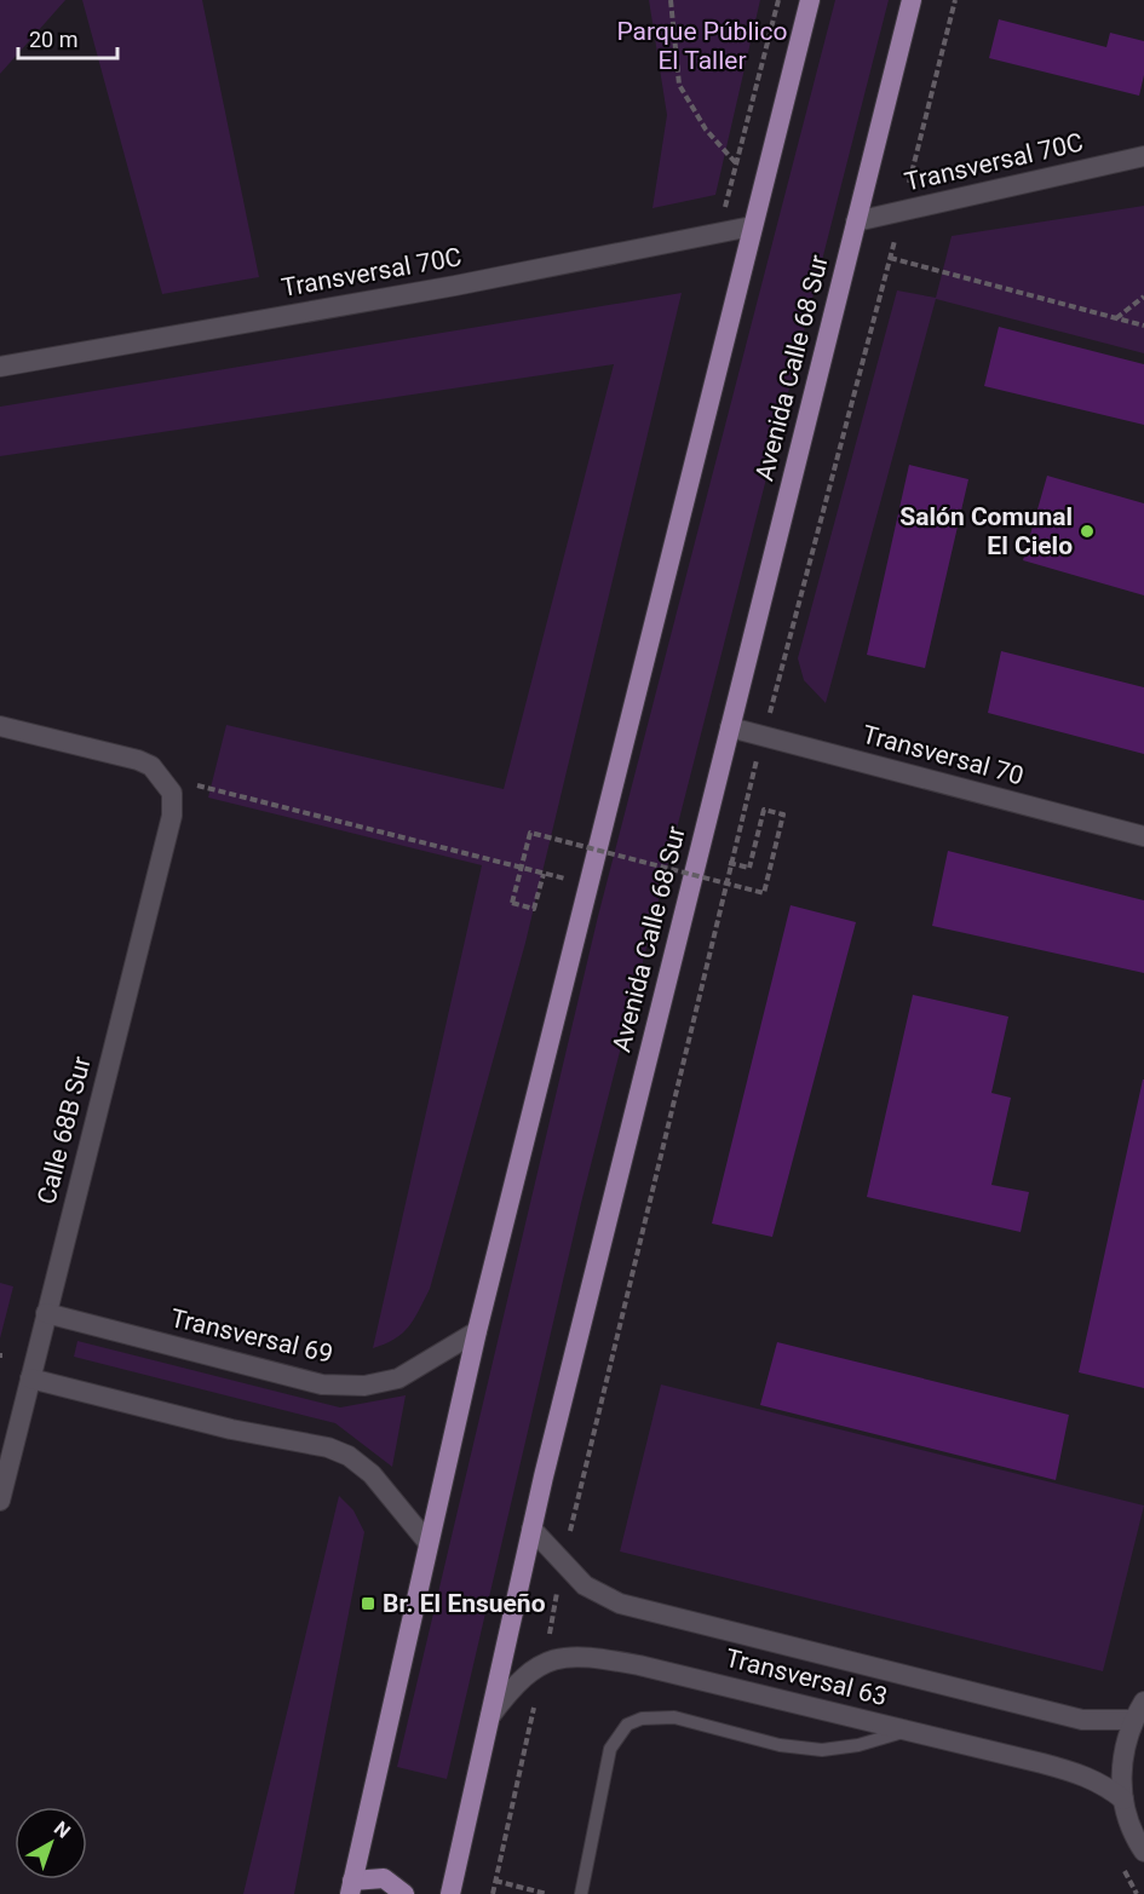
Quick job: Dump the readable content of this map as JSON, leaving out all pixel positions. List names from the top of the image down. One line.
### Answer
{"streets":{"main road":["Avenida Calle 68 Sur"],"street":["Transversal 70C","Transversal 70","Calle 68B Sur","Transversal 69","Transversal 63"]},"crossings":[["Transversal 70C","Avenida Calle 68 Sur"],["Avenida Calle 68 Sur","Transversal 70"],["Avenida Calle 68 Sur","Transversal 63"],["Calle 68B Sur","Transversal 69"]],"parks":["Parque Público El Taller"],"places":{"other":["Salón Comunal El Cielo"],"transit":["Br. El Ensueño"]},"scale_bar":"20 m","north":"top right"}
